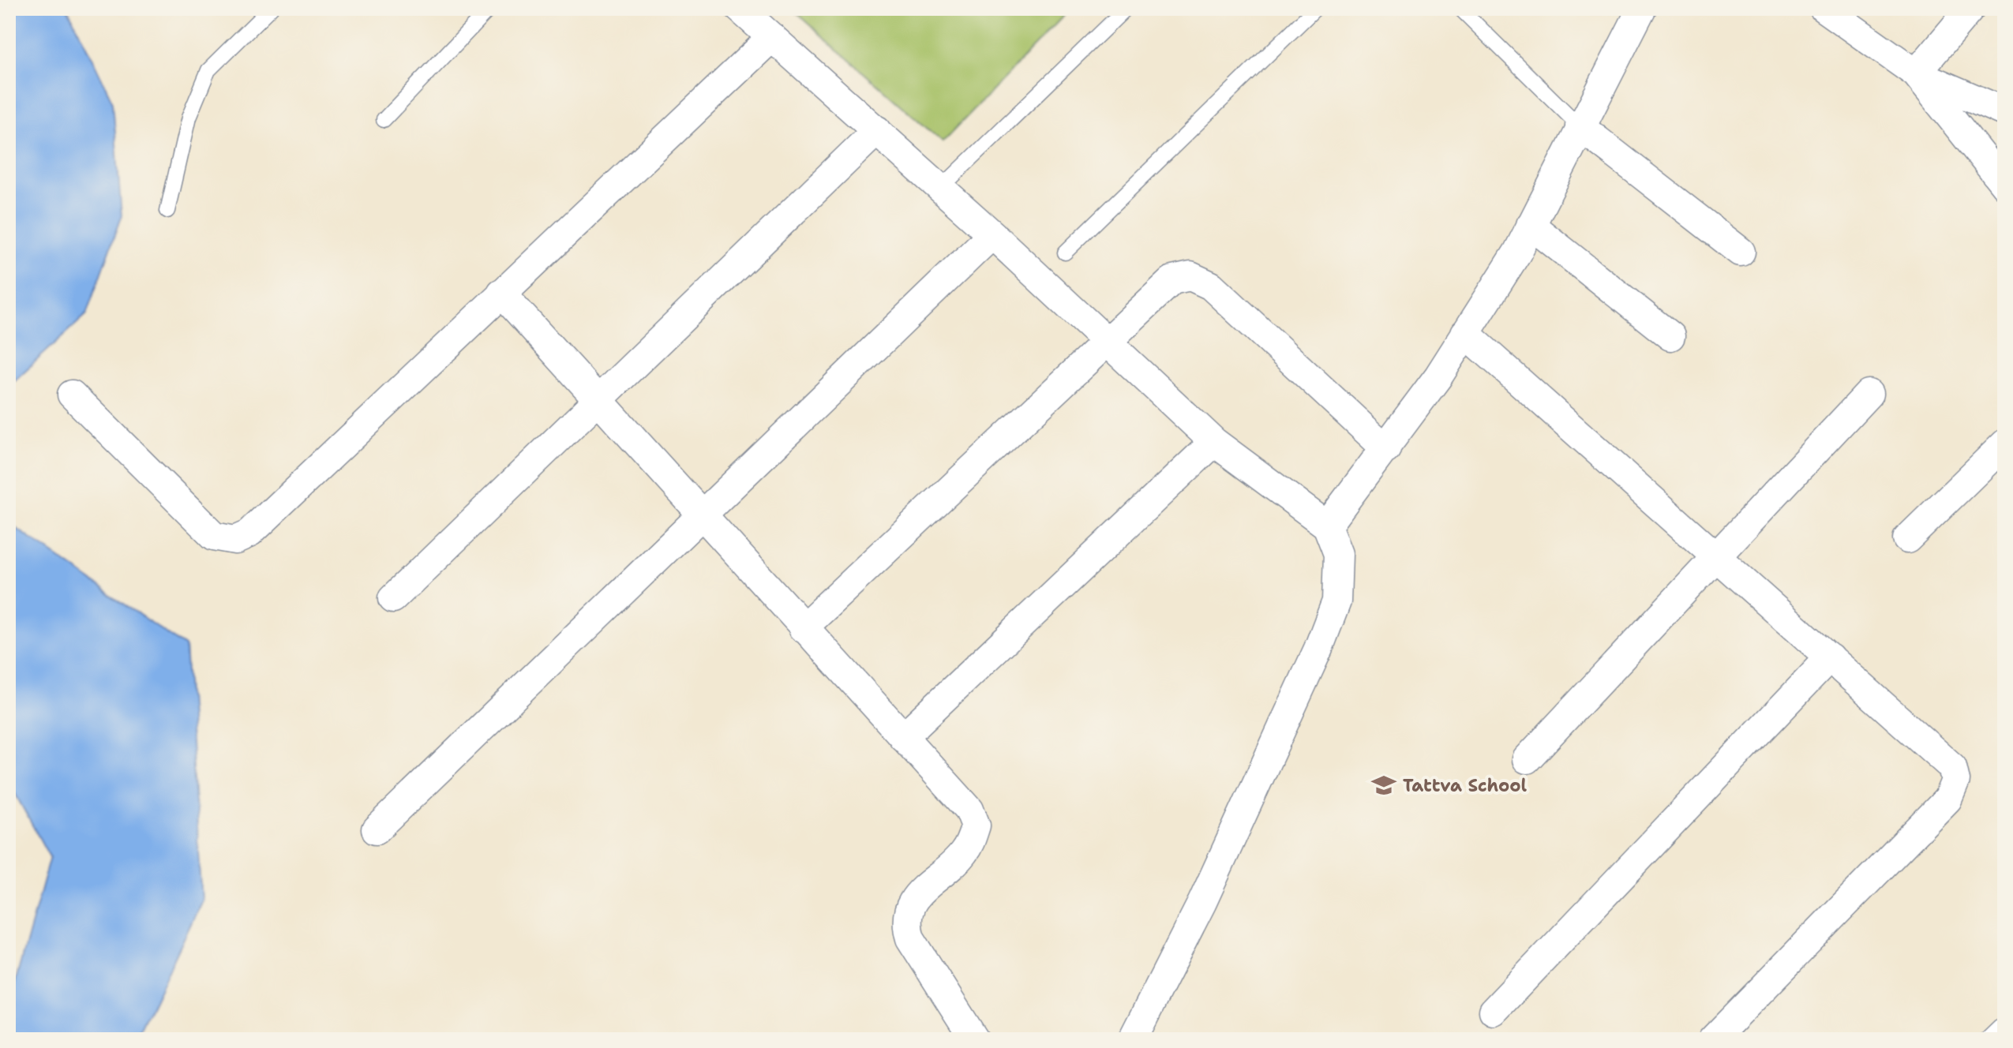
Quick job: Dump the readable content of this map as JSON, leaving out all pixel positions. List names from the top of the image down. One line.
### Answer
{"places":{"school or university":["Tattva School"]}}
